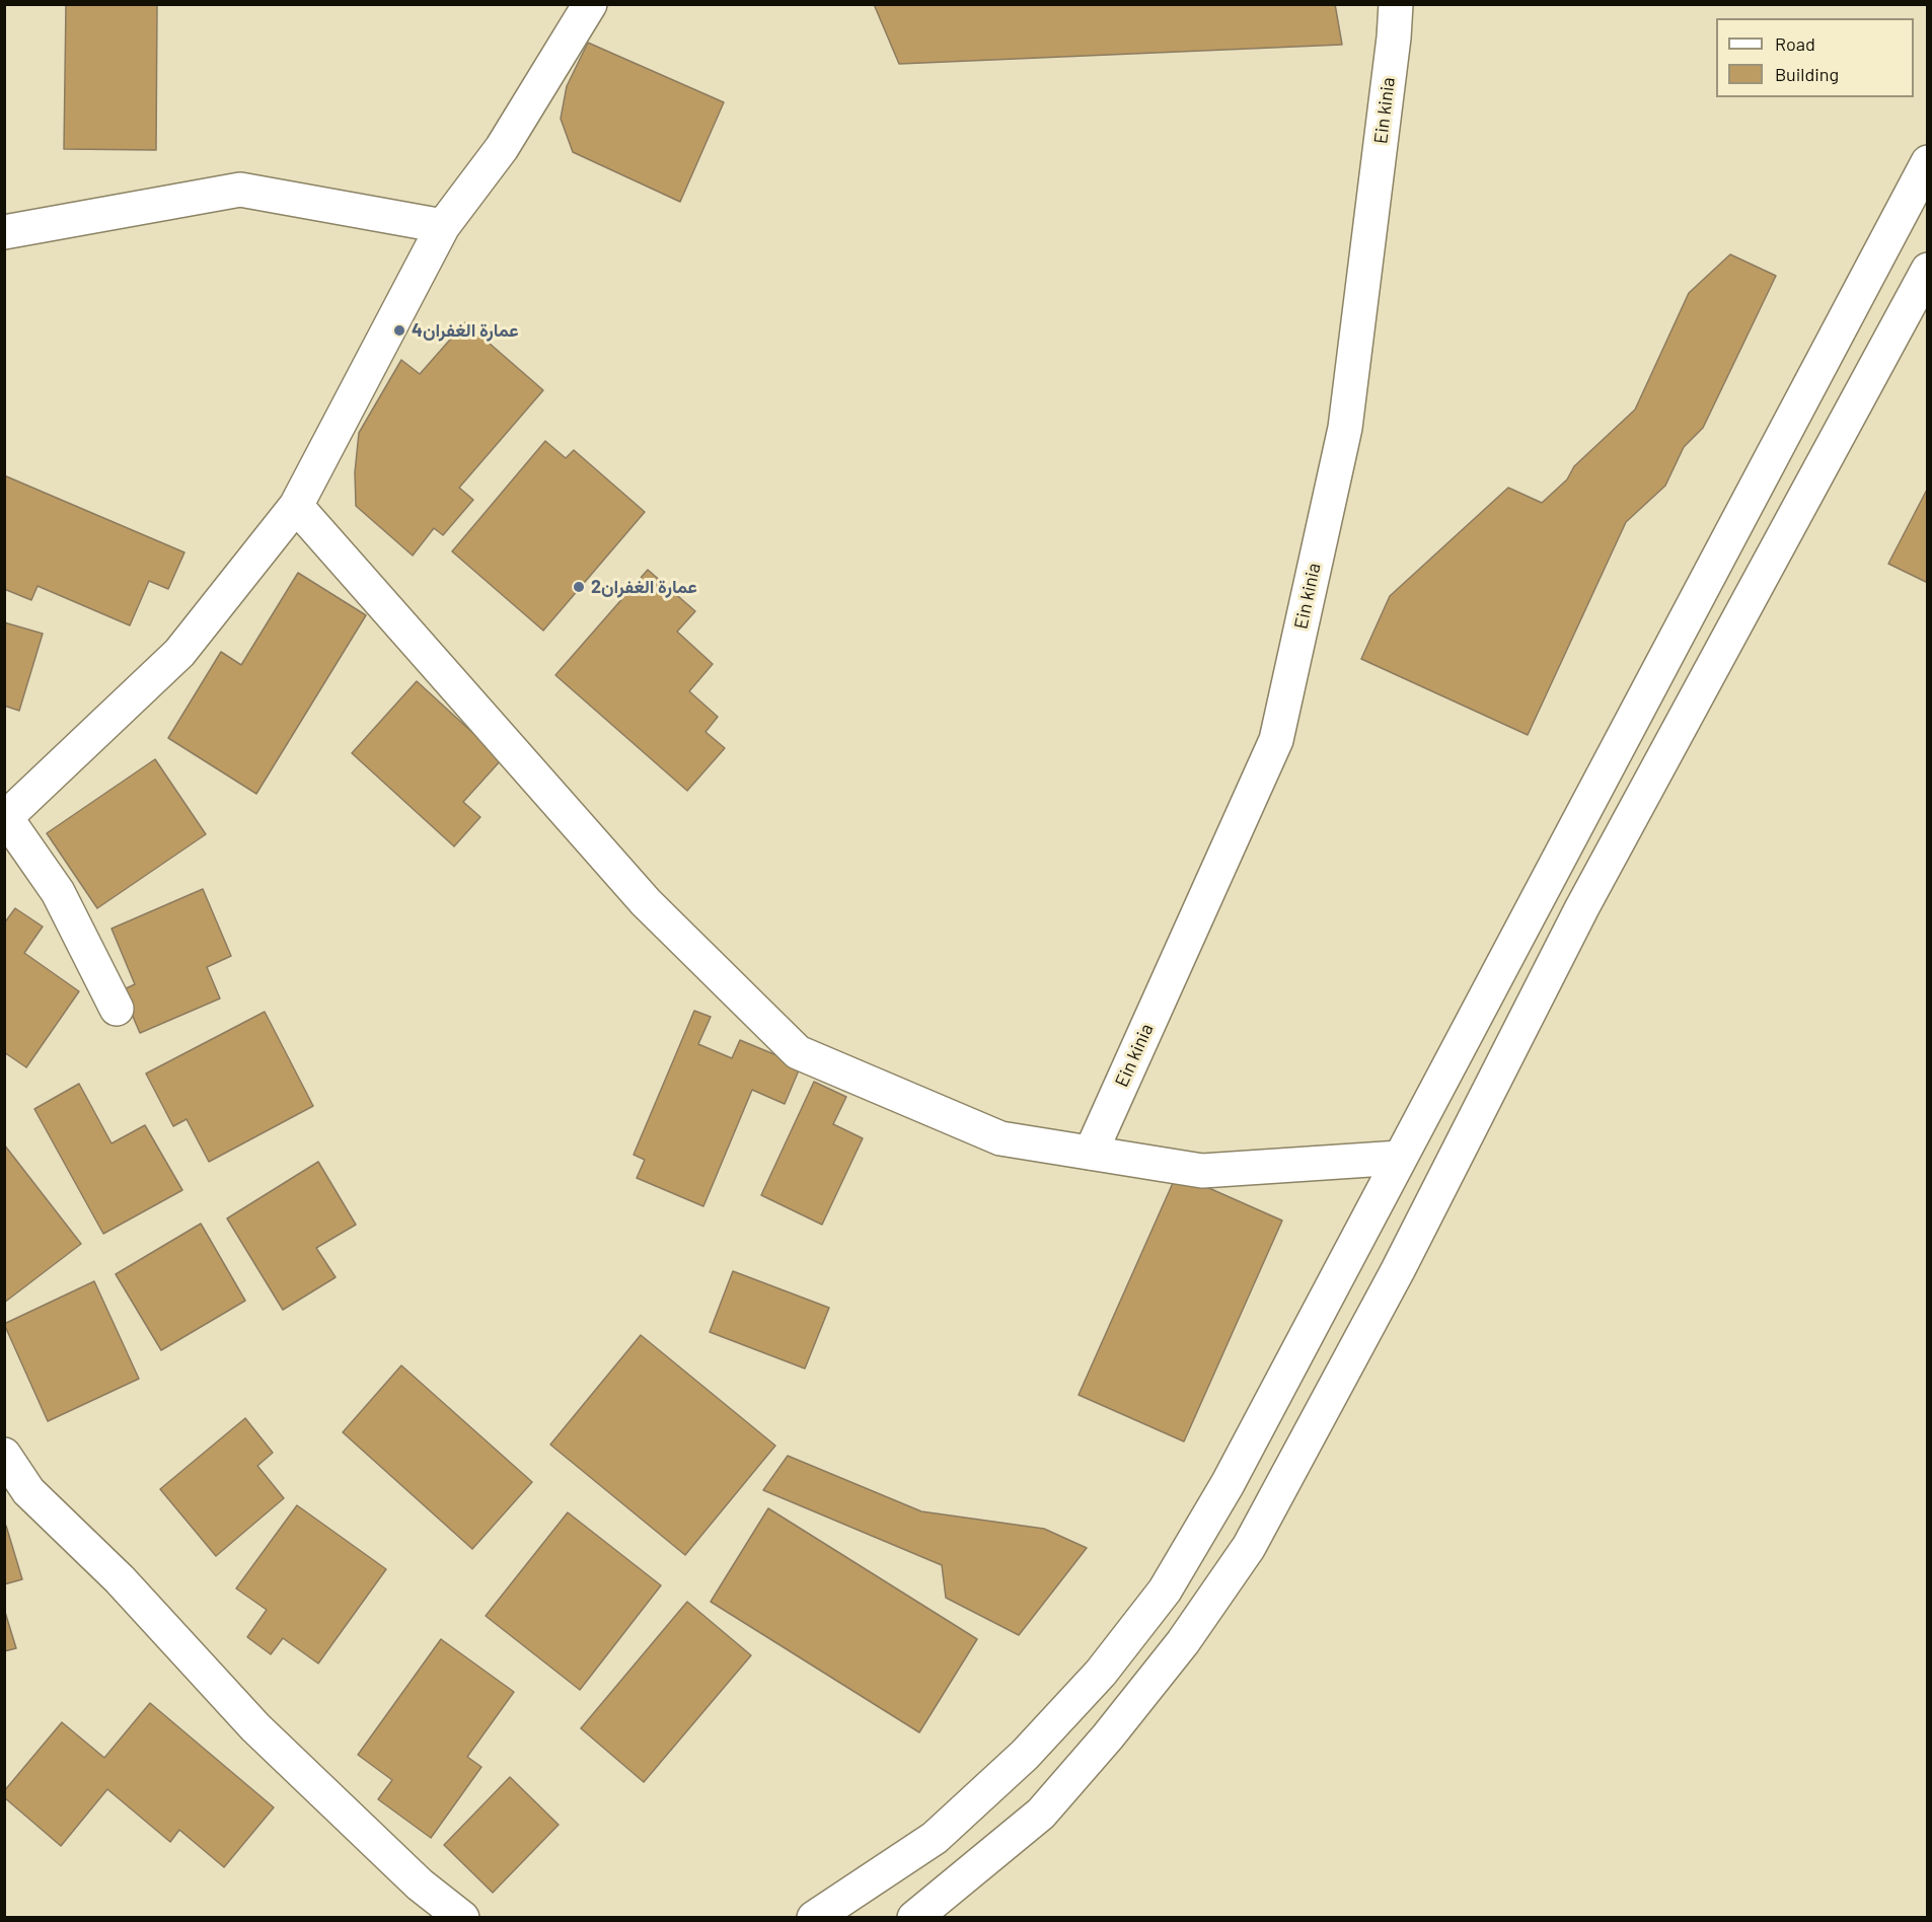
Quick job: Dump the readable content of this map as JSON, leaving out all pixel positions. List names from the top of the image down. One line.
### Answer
{"streets":{"street":["Ein kinia"]},"places":["عمارة الغفران4","عمارة الغفران2"],"legend":["Road","Building"]}
